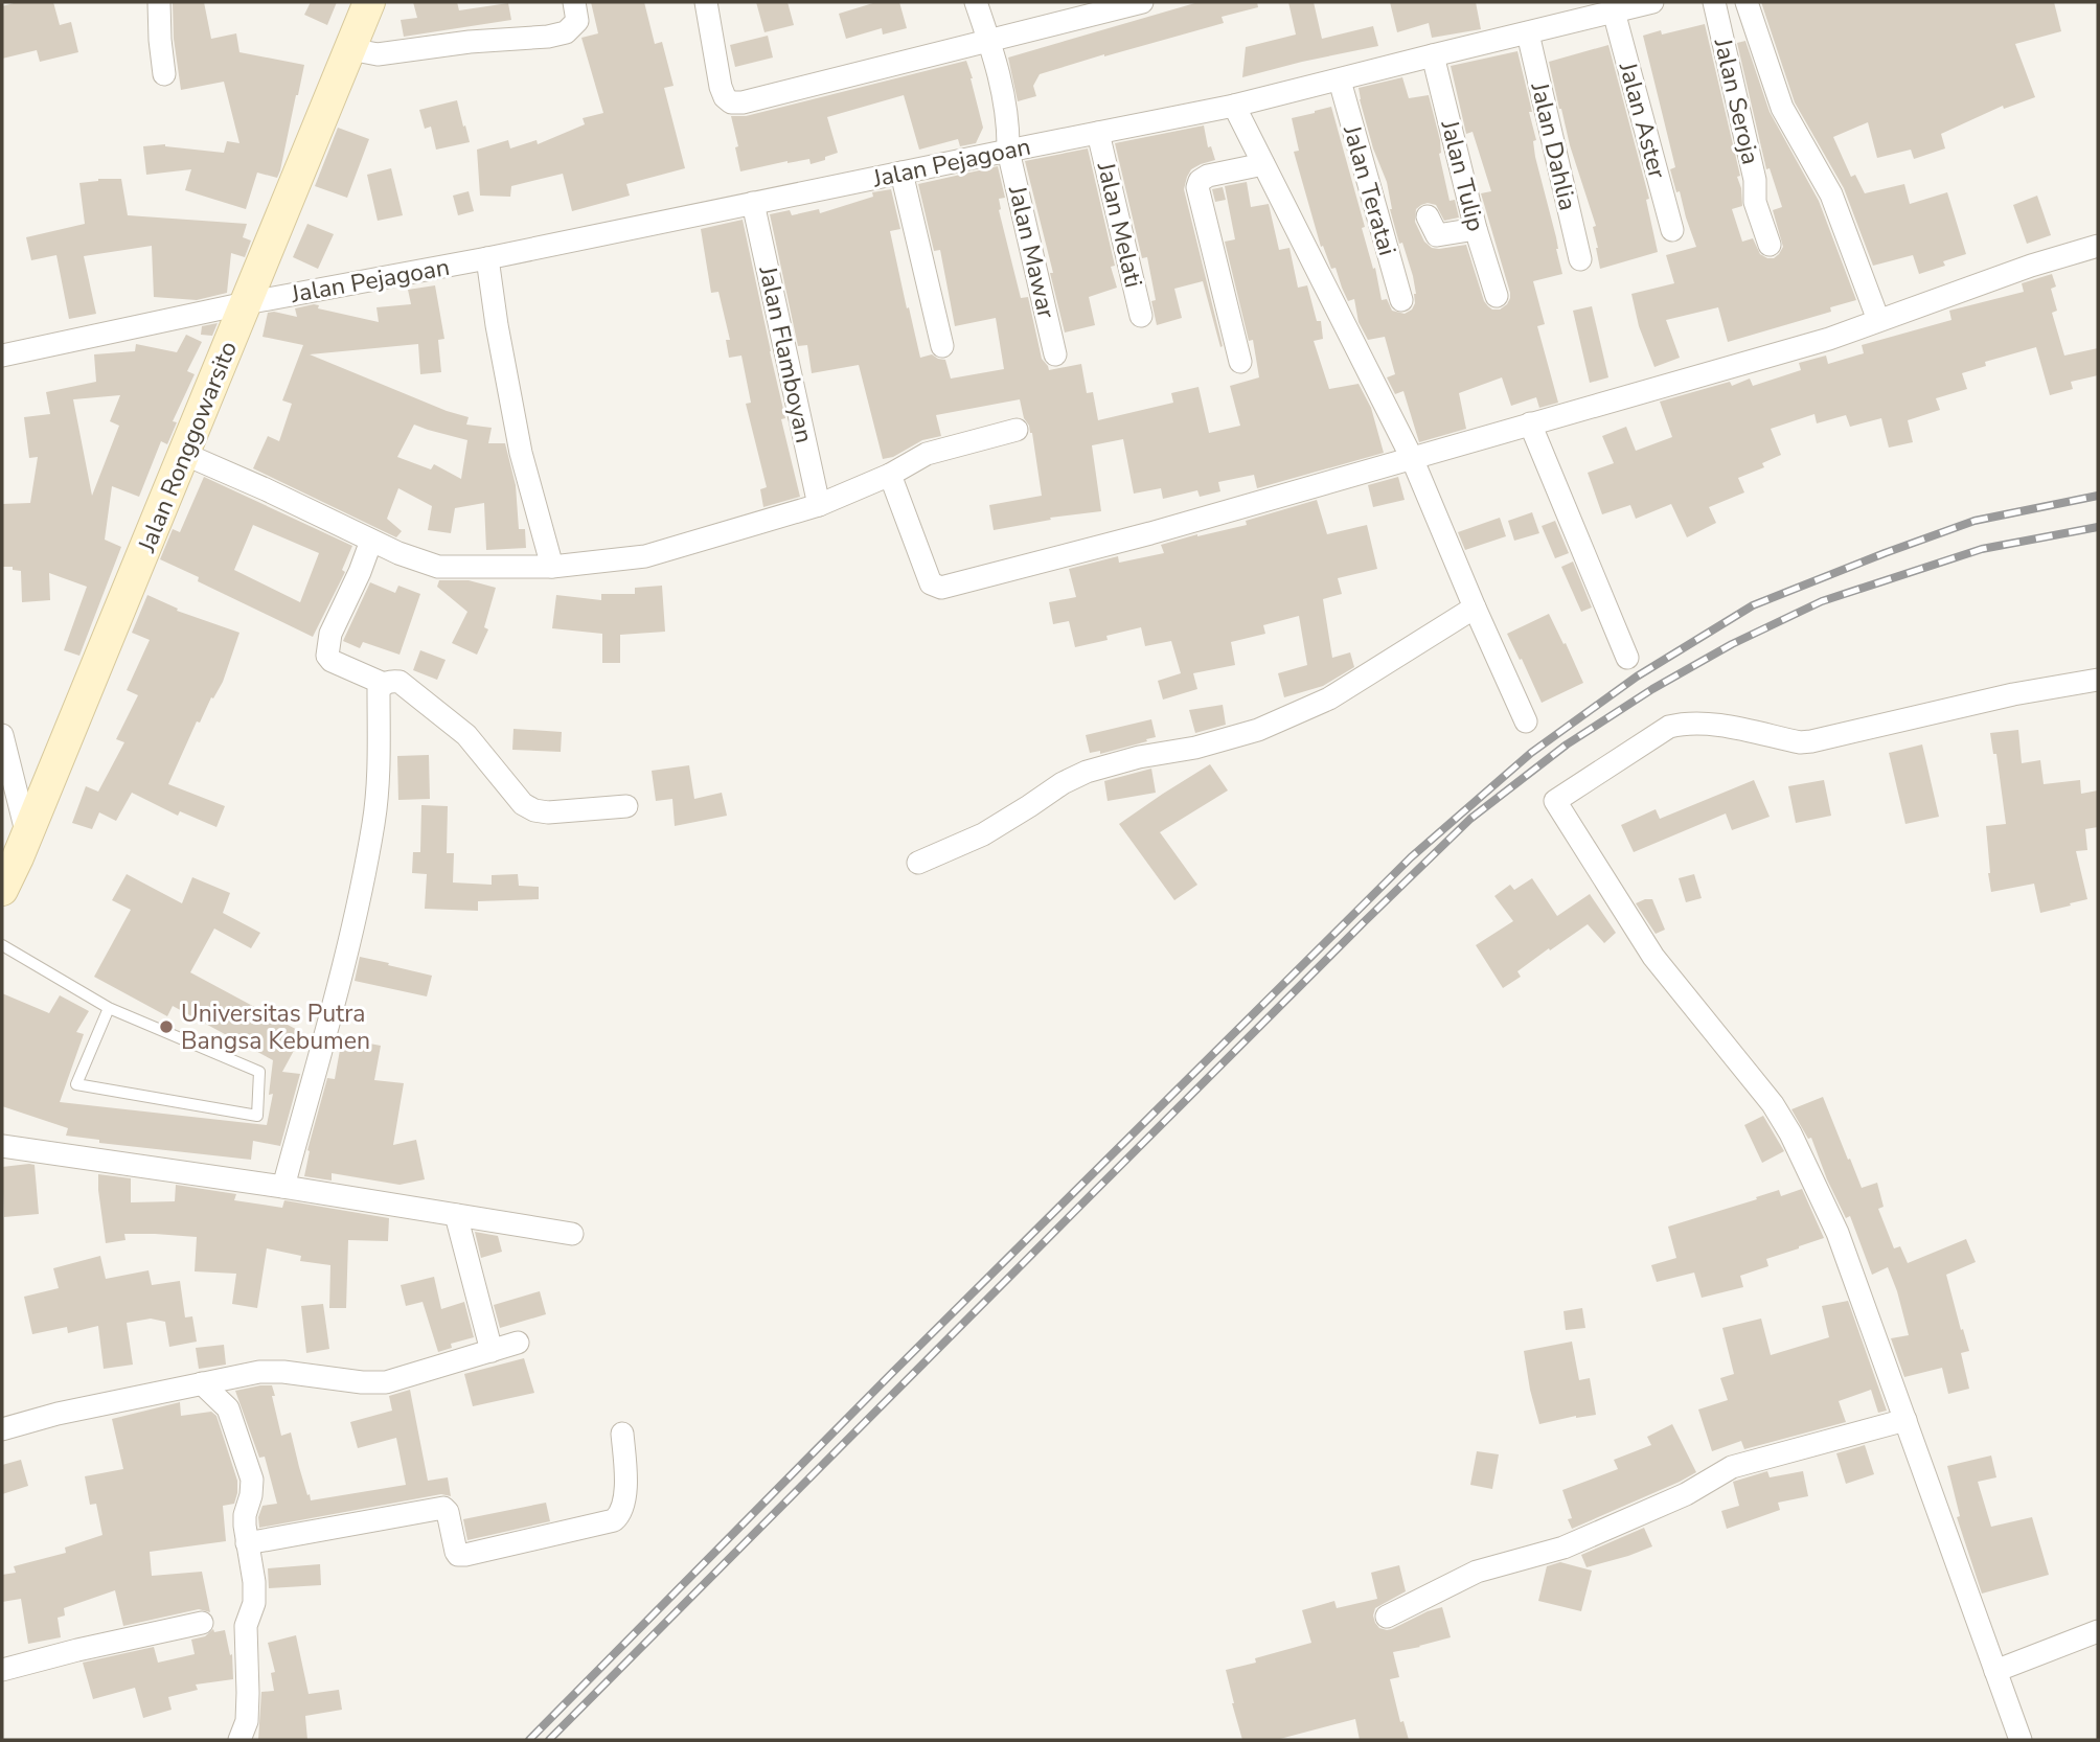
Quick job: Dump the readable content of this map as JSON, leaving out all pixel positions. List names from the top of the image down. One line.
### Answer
{"streets":{"main road":["Jalan Ronggowarsito"],"street":["Jalan Seroja","Jalan Aster","Jalan Dahlia","Jalan Pejagoan","Jalan Tulip","Jalan Teratai","Jalan Melati","Jalan Mawar","Jalan Flamboyan"]},"crossings":[["Jalan Aster","Jalan Pejagoan"],["Jalan Dahlia","Jalan Pejagoan"],["Jalan Pejagoan","Jalan Tulip"],["Jalan Pejagoan","Jalan Teratai"],["Jalan Pejagoan","Jalan Melati"],["Jalan Pejagoan","Jalan Mawar"],["Jalan Pejagoan","Jalan Flamboyan"],["Jalan Pejagoan","Jalan Ronggowarsito"]],"places":["Universitas Putra Bangsa Kebumen"]}
